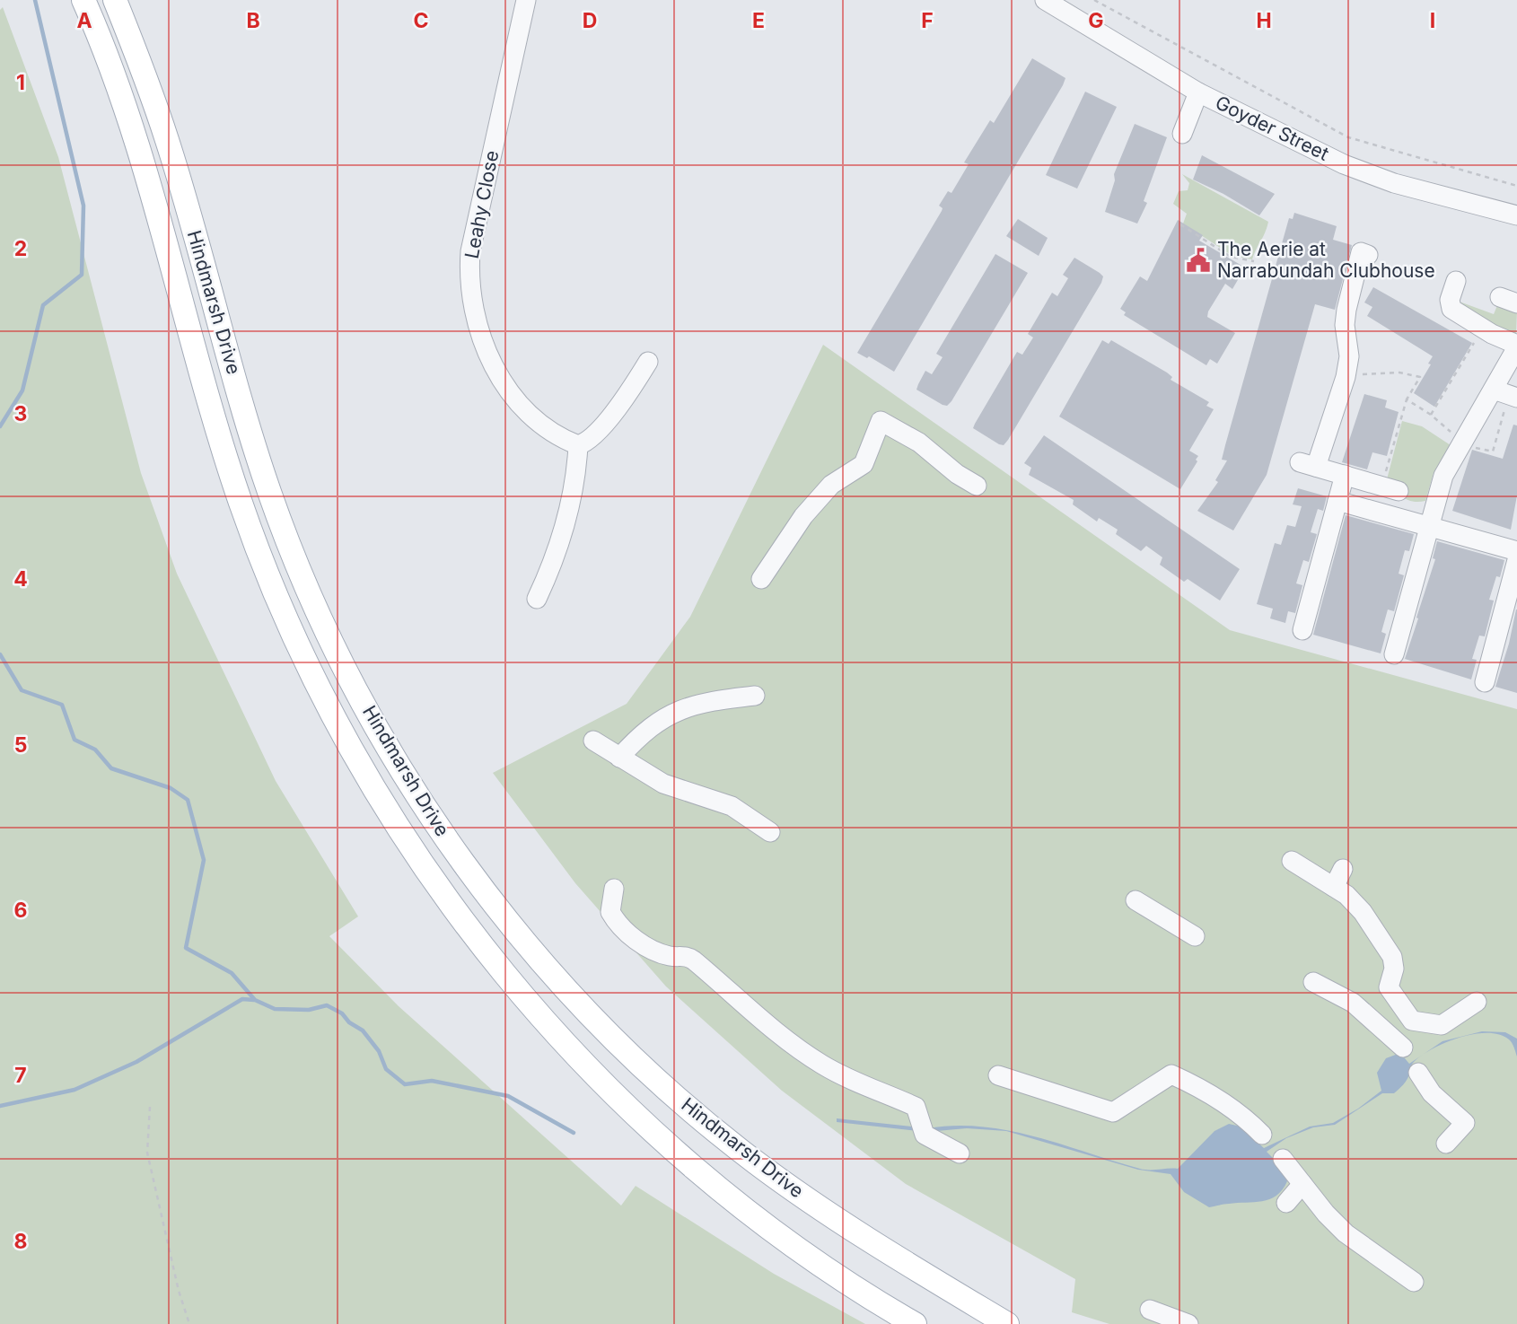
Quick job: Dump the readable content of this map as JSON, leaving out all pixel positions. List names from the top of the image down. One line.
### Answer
{"streets":{"main road":["Hindmarsh Drive"],"street":["Goyder Street","Leahy Close"]},"places":{"public building":["The Aerie at Narrabundah Clubhouse"]},"grid":{"columns":["A","B","C","D","E","F","G","H","I"],"rows":["1","2","3","4","5","6","7","8"]}}
